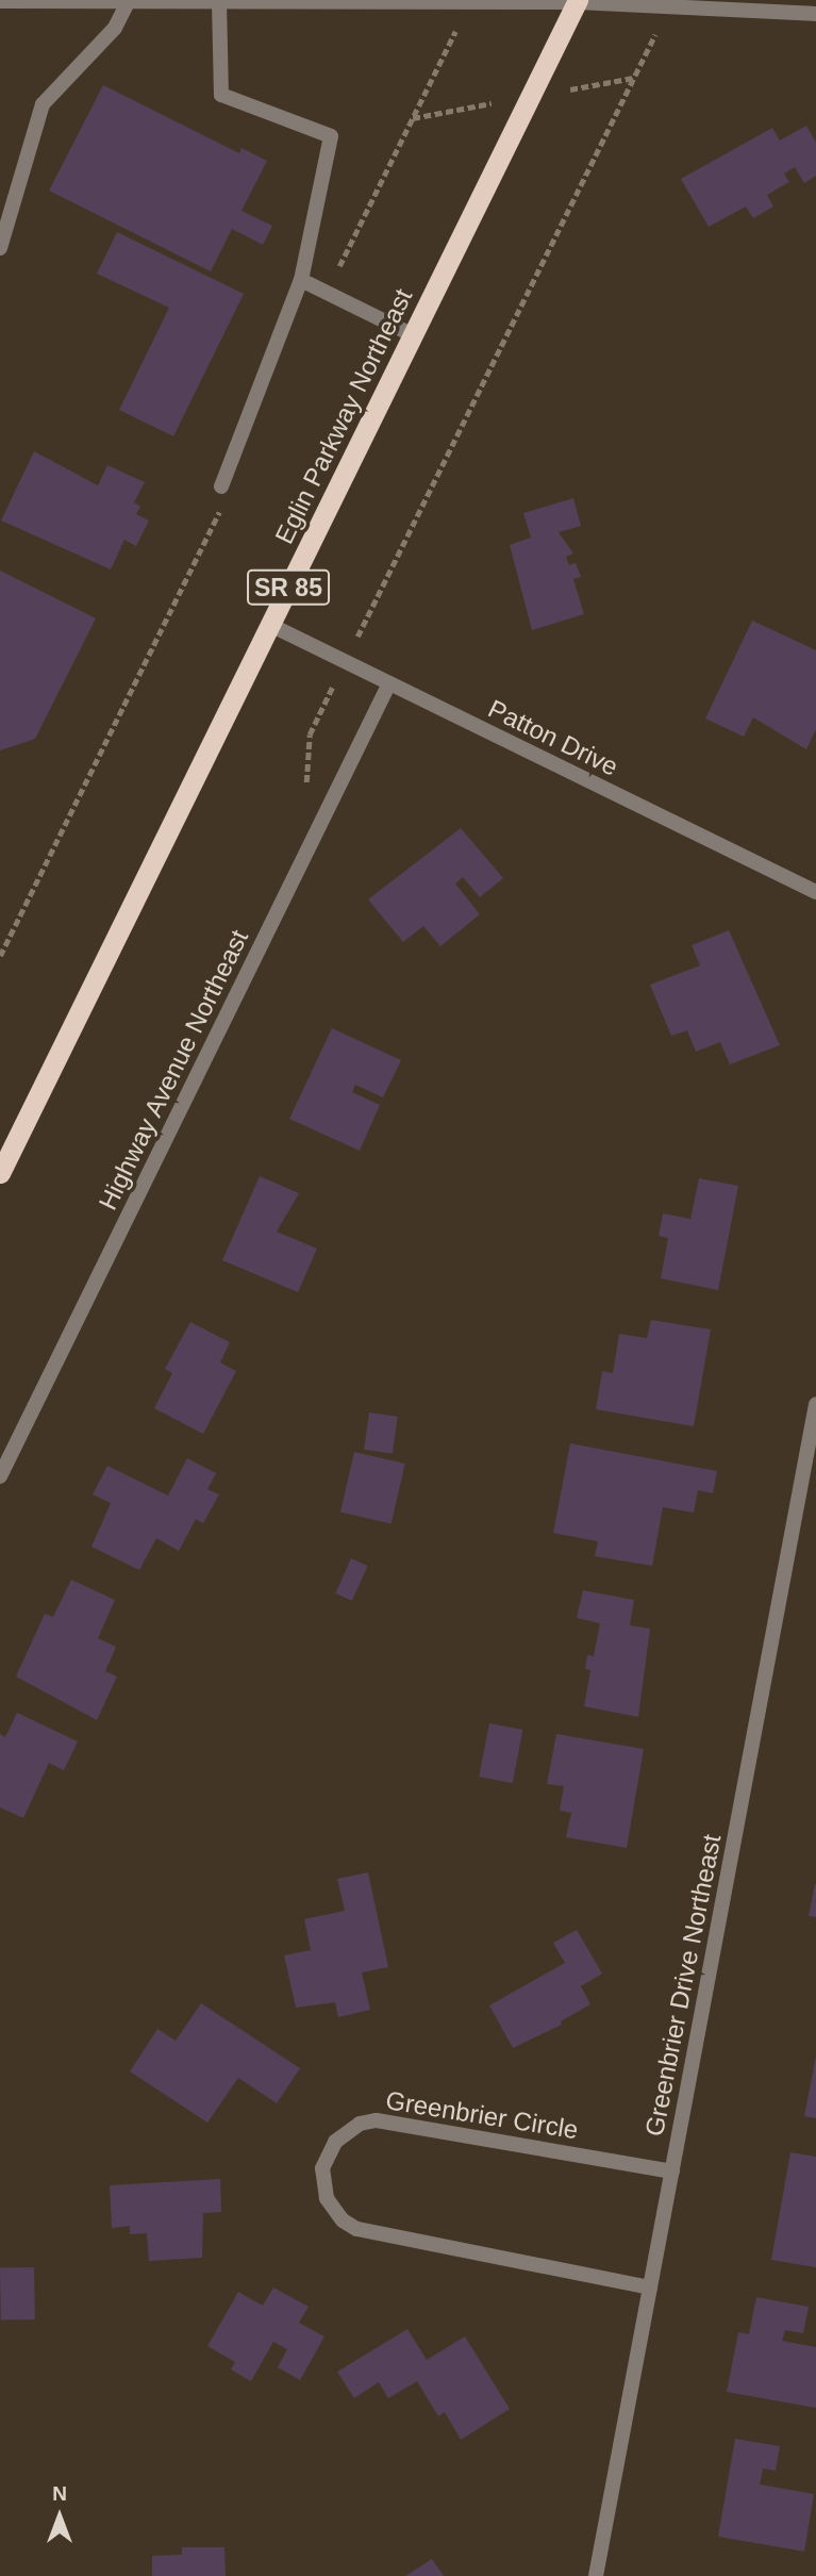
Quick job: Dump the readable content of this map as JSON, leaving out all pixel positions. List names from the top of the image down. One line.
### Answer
{"streets":{"highway":["Eglin Parkway Northeast","SR 85"],"street":["Patton Drive","Highway Avenue Northeast","Greenbrier Drive Northeast","Greenbrier Circle"]},"crossings":[["Eglin Parkway Northeast","Patton Drive"],["Patton Drive","Highway Avenue Northeast"],["Greenbrier Drive Northeast","Greenbrier Circle"]],"north":"top"}
